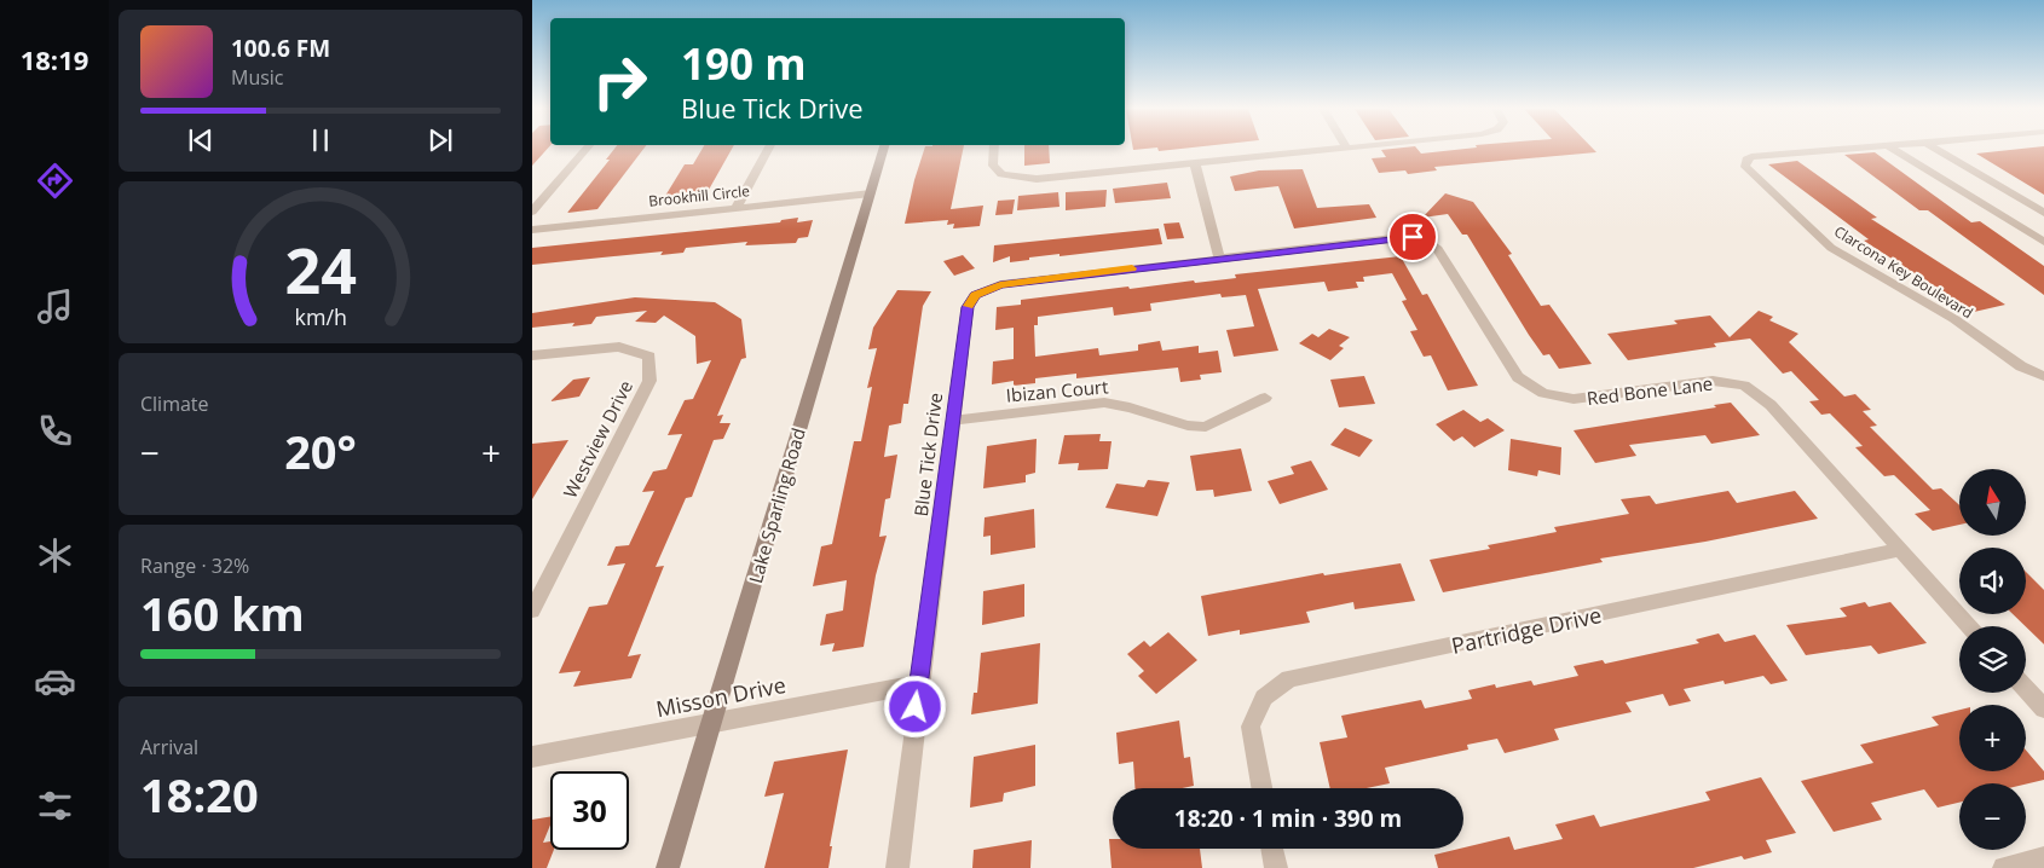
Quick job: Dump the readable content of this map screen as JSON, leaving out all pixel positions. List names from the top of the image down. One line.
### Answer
{"streets":{"street":["Brookhill Circle","Clarcona Key Boulevard","Ibizan Court","Red Bone Lane","Westview Drive","Blue Tick Drive","Lake Sparling Road","Partridge Drive","Misson Drive"]},"crossings":[["Brookhill Circle","Lake Sparling Road"],["Ibizan Court","Blue Tick Drive"],["Red Bone Lane","Blue Tick Drive"],["Red Bone Lane","Partridge Drive"],["Blue Tick Drive","Misson Drive"],["Lake Sparling Road","Misson Drive"]],"north":"top","page":{"tabs":"18:19","turn":["190 m","Blue Tick Drive"],"song":["100.6 FM","Music"],"tile":["Climate",["Range · 32%","160 km"],["Arrival","18:20"]],"heat":["−","20°","+"],"map_buttons":["+","−"],"limit":"30","trip":"18:20 · 1 min · 390 m","gauge":["24","km/h"]}}
